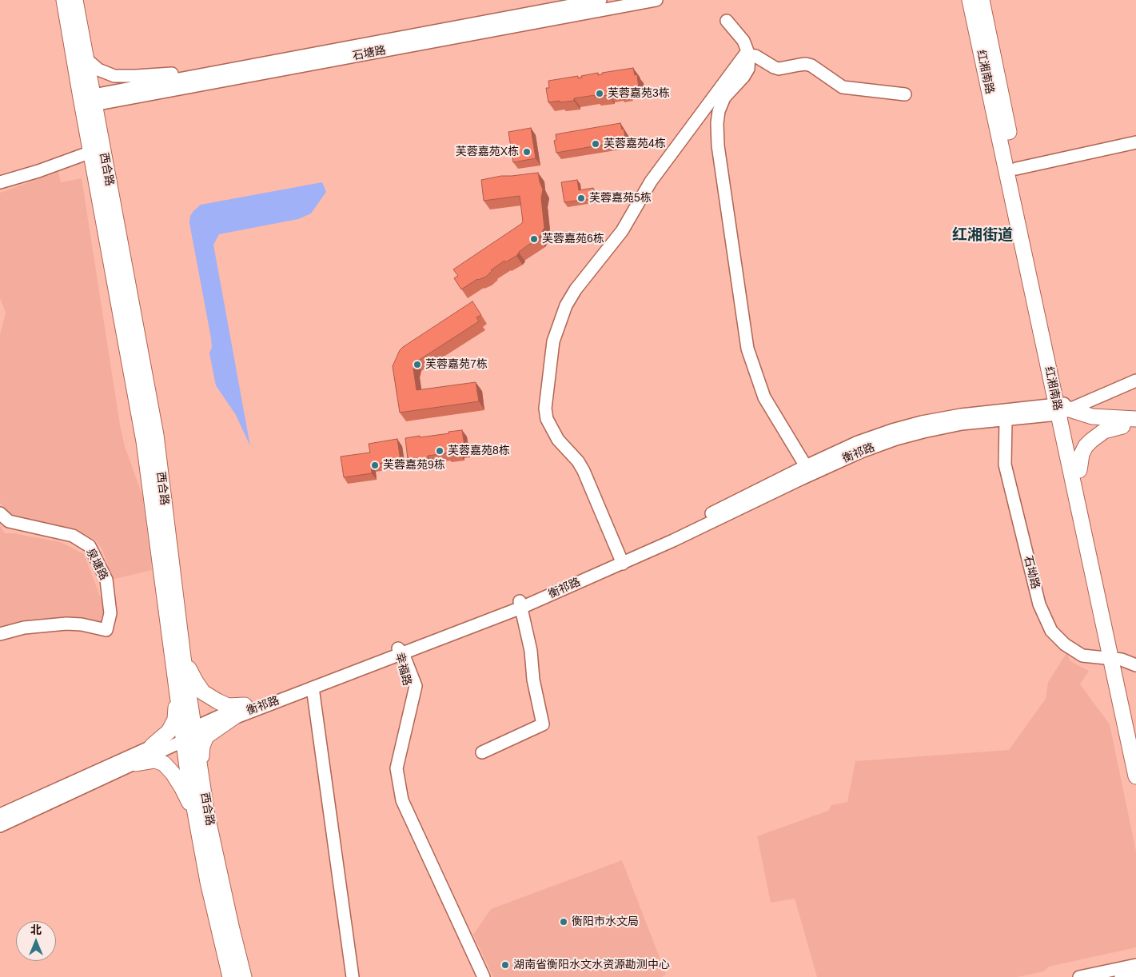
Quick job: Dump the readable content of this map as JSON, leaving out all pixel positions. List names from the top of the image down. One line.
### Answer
{"streets":{"main road":["红湘南路","西合路"],"street":["石塘路","衡祁路","泉塘路","石坳路","幸福路"]},"crossings":[["石塘路","西合路"],["红湘南路","衡祁路"],["红湘南路","石坳路"],["西合路","衡祁路"],["衡祁路","石坳路"],["衡祁路","幸福路"]],"districts":["红湘街道"],"places":["芙蓉嘉苑3栋","芙蓉嘉苑4栋","芙蓉嘉苑X栋","芙蓉嘉苑5栋","芙蓉嘉苑6栋","芙蓉嘉苑7栋","芙蓉嘉苑8栋","芙蓉嘉苑9栋","衡阳市水文局","湖南省衡阳水文水资源勘测中心"],"north":"top"}
